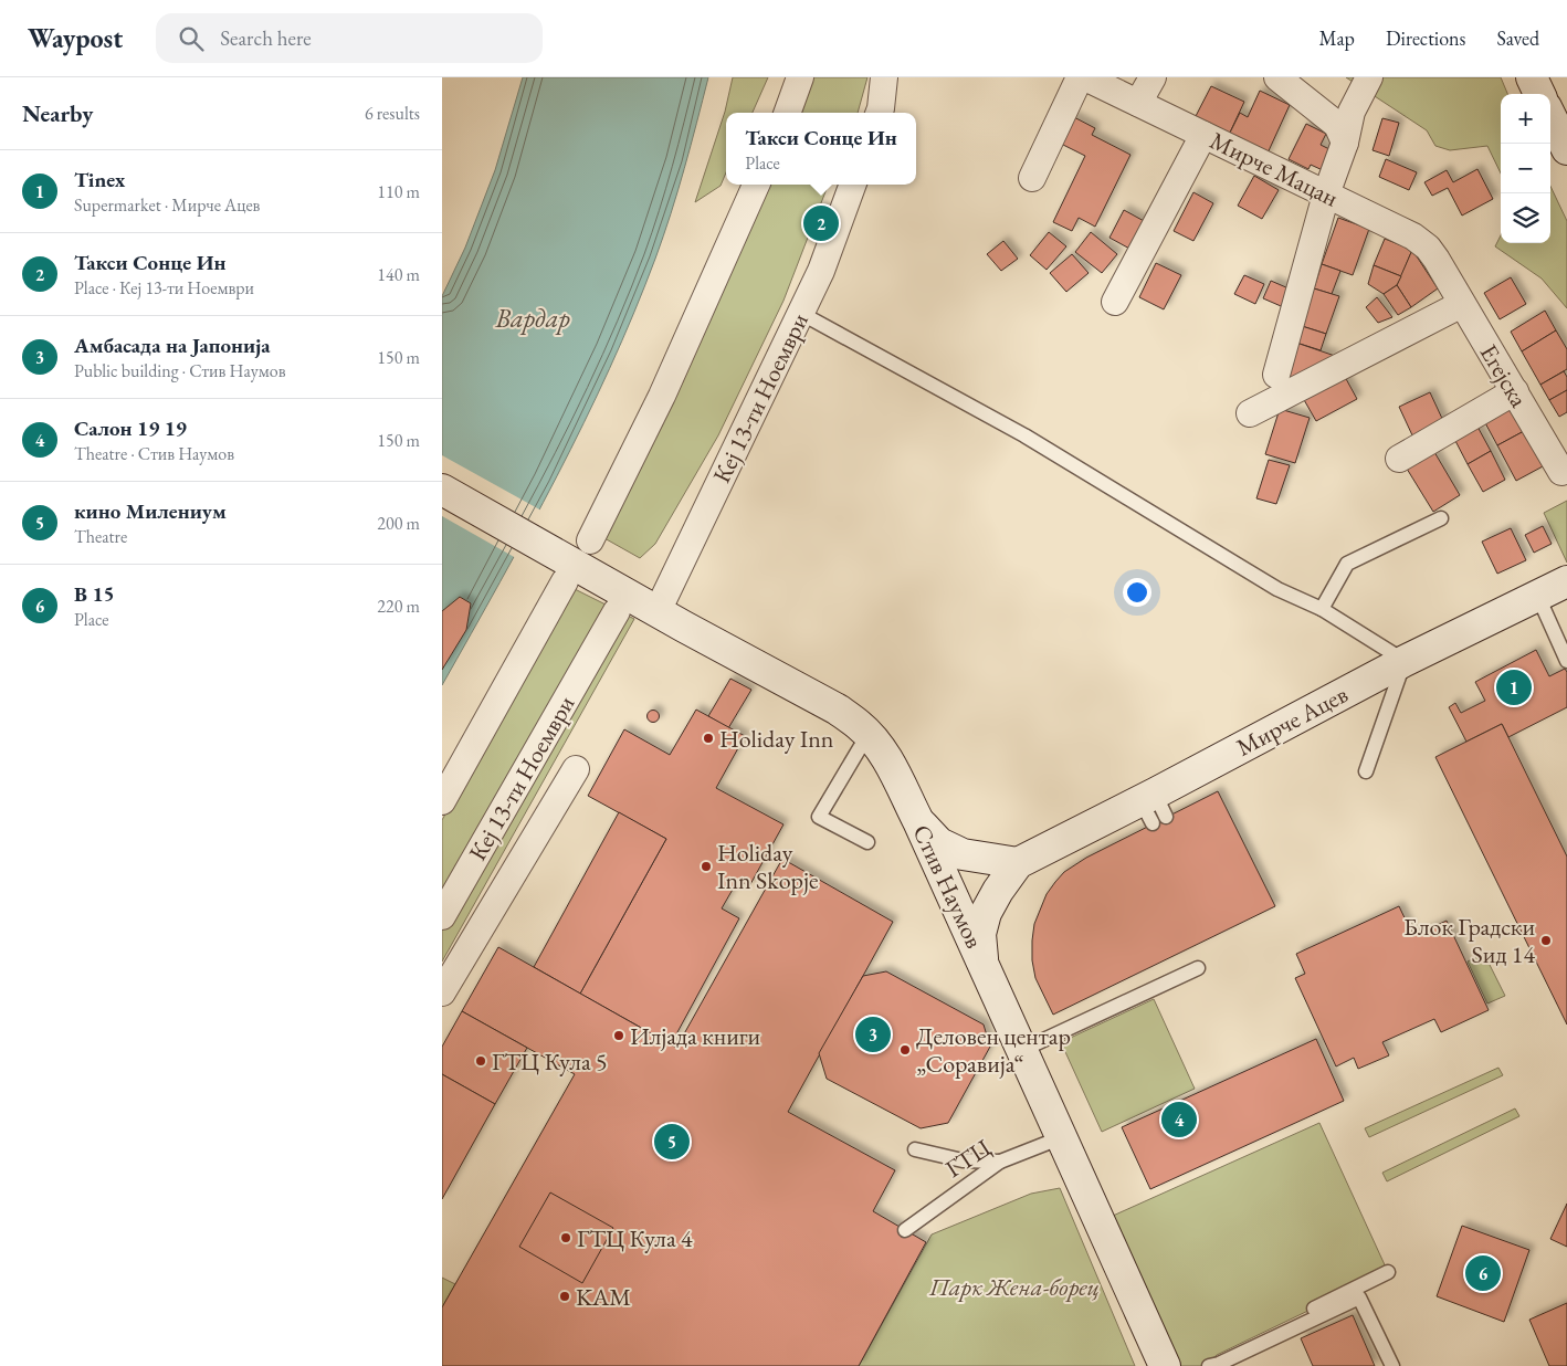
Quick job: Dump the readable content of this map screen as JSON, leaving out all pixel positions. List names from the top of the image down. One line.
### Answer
{"streets":{"street":["Мирче Мацан","Егејска","Кеј 13-ти Ноември","Мирче Ацев","Стив Наумов"],"lane":["ГТЦ"]},"crossings":[["Мирче Мацан","Егејска"],["Кеј 13-ти Ноември","Стив Наумов"],["Мирче Ацев","Стив Наумов"],["Стив Наумов","ГТЦ"]],"water":["Вардар"],"parks":["Парк Жена-борец"],"places":["Holiday Inn","Holiday Inn Skopje","Блок Градски Sид 14","Илјада книги","Деловен центар „Соравија“","ГТЦ Кула 5","ГТЦ Кула 4","KAM"],"page":{"header":"Waypost","search":"Search here","nav":["Map","Directions","Saved"],"heading":["Nearby","6 results"],"map_buttons":["+","−"],"popup":["Такси Сонце Ин","Place"],"list":[{"mark":"1","name":"Tinex","note":"Supermarket · Мирче Ацев","value":"110 m"},{"mark":"2","name":"Такси Сонце Ин","note":"Place · Кеј 13-ти Ноември","value":"140 m"},{"mark":"3","name":"Амбасада на Јапонија","note":"Public building · Стив Наумов","value":"150 m"},{"mark":"4","name":"Салон 19 19","note":"Theatre · Стив Наумов","value":"150 m"},{"mark":"5","name":"кино Милениум","note":"Theatre","value":"200 m"},{"mark":"6","name":"B 15","note":"Place","value":"220 m"}],"pins":["2","1","3","4","5","6"]}}
